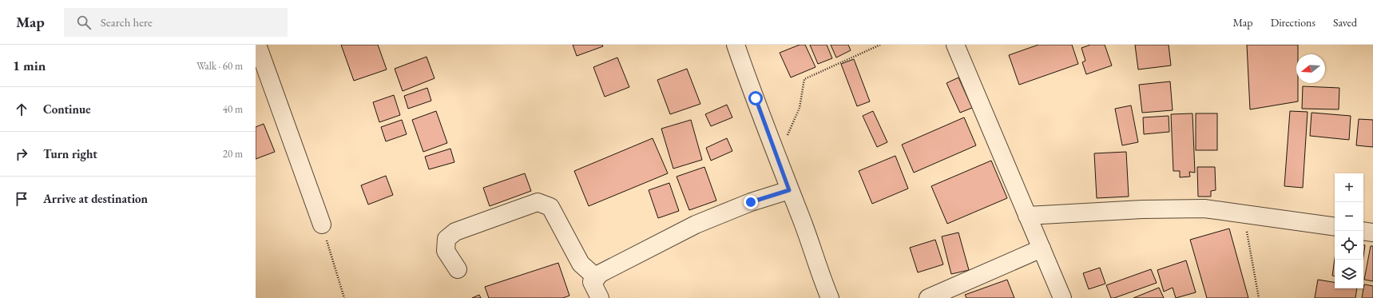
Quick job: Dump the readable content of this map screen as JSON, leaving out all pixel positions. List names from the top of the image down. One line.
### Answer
{"north":"left","page":{"header":"Map","search":"Search here","nav":["Map","Directions","Saved"],"heading":["1 min","Walk · 60 m"],"list":[["Continue","40 m"],["Turn right","20 m"],"Arrive at destination"],"map_buttons":["+","−"]}}
